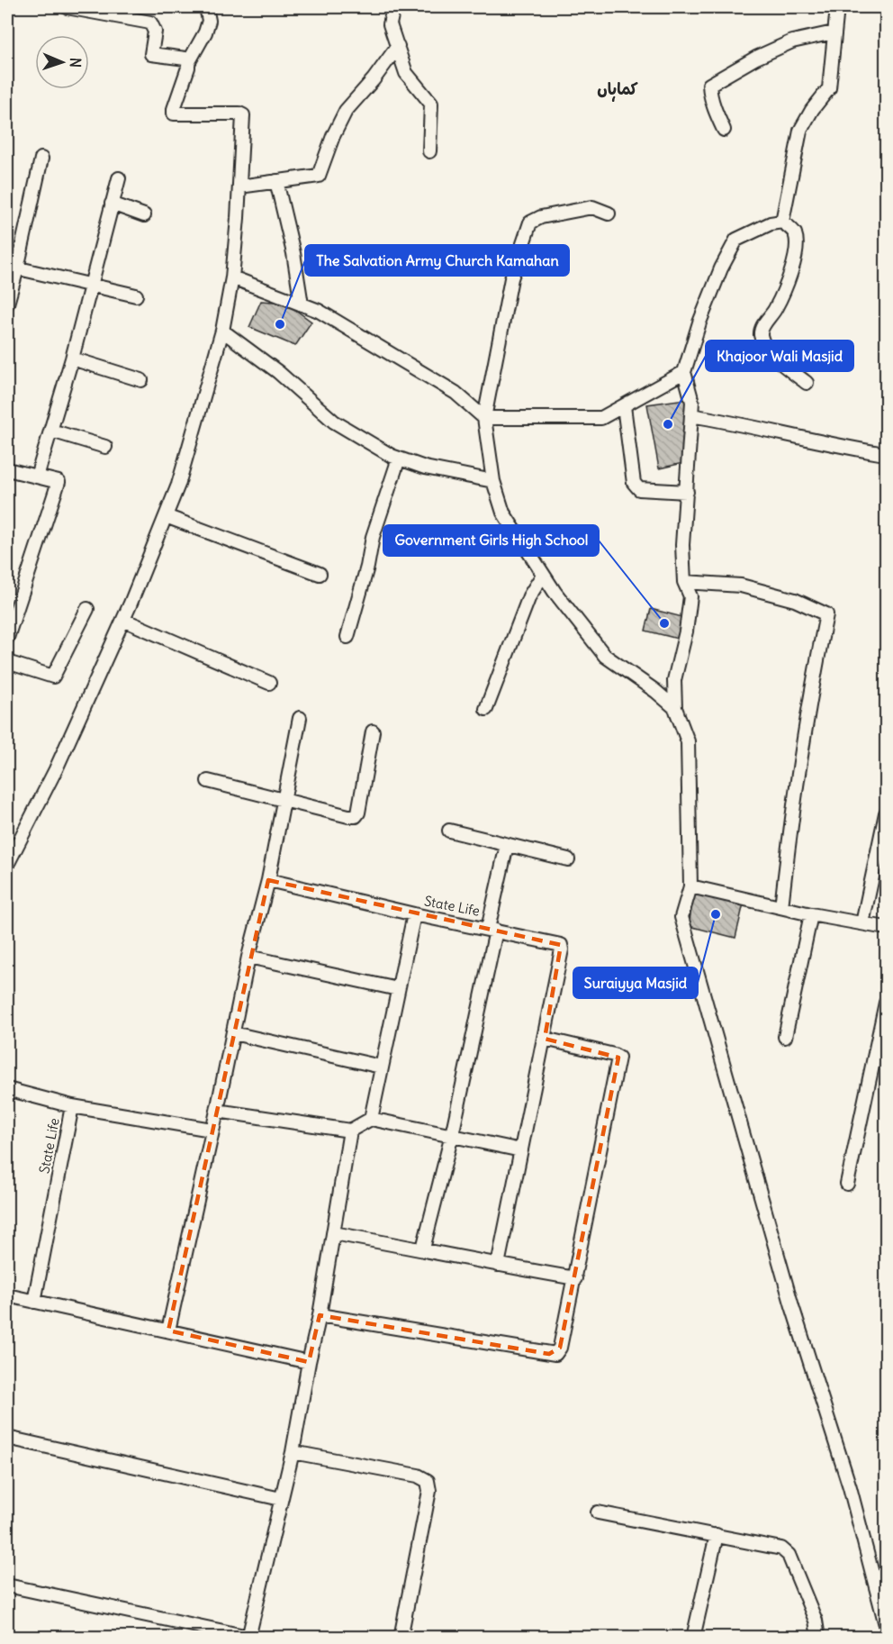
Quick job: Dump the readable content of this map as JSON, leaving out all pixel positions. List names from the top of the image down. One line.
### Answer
{"streets":{"street":["State Life"]},"districts":["کماہاں"],"places":["The Salvation Army Church Kamahan","Khajoor Wali Masjid","Government Girls High School","Suraiyya Masjid"],"north":"right"}
